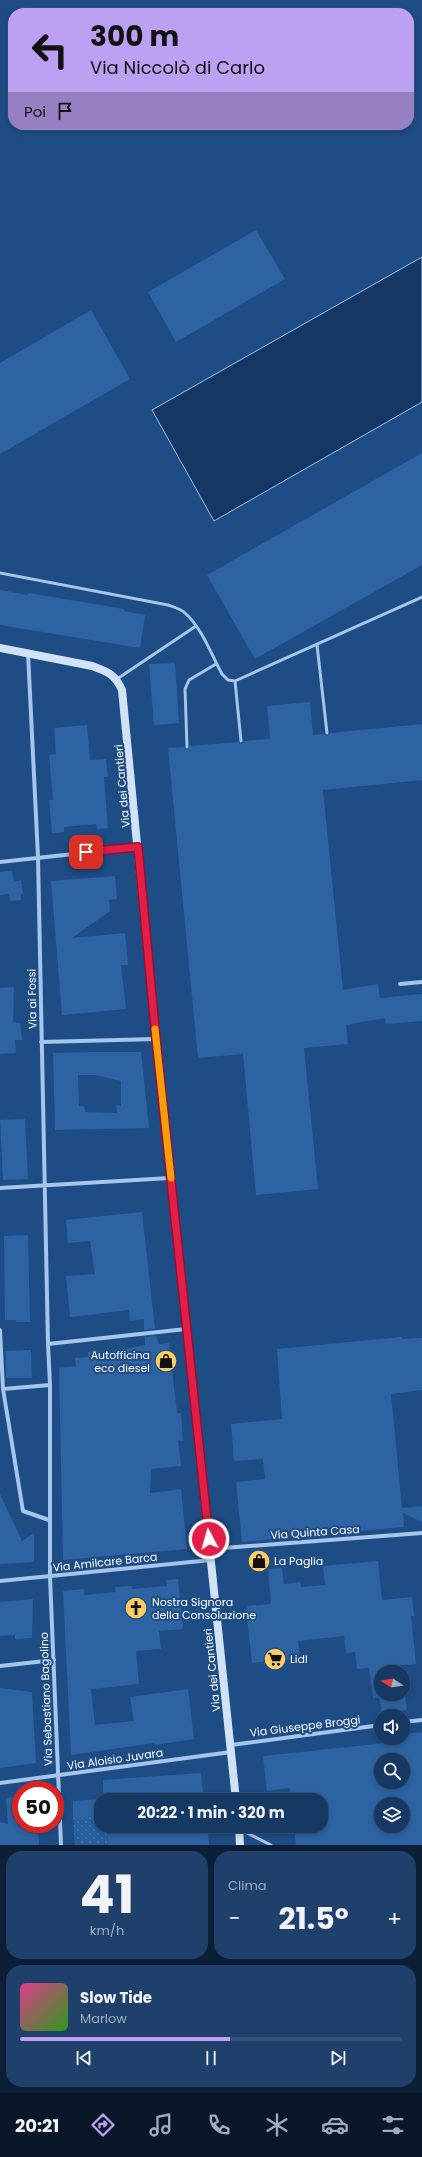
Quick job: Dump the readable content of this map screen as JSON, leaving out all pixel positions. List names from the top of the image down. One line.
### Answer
{"streets":{"main road":["Via dei Cantieri"],"street":["Via ai Fossi","Via Quinta Casa","Via Amilcare Barca","Via Sebastiano Bagolino","Via Giuseppe Broggi","Via Aloisio Juvara"]},"crossings":[["Via dei Cantieri","Via Quinta Casa"],["Via dei Cantieri","Via Amilcare Barca"],["Via dei Cantieri","Via Giuseppe Broggi"],["Via dei Cantieri","Via Aloisio Juvara"],["Via ai Fossi","Via Sebastiano Bagolino"],["Via Amilcare Barca","Via Sebastiano Bagolino"],["Via Sebastiano Bagolino","Via Aloisio Juvara"],["Via Giuseppe Broggi","Via Aloisio Juvara"]],"places":{"shop":["Autofficina eco diesel","La Paglia"],"church":["Nostra Signora della Consolazione"],"supermarket":["Lidl"]},"north":"left","page":{"turn":["300 m","Via Niccolò di Carlo"],"then":"Poi","limit":"50","trip":"20:22 · 1 min · 320 m","tile":[["41","km/h"],"Clima"],"heat":["−","21.5°","+"],"song":["Slow Tide","Marlow"],"tabs":"20:21"}}
